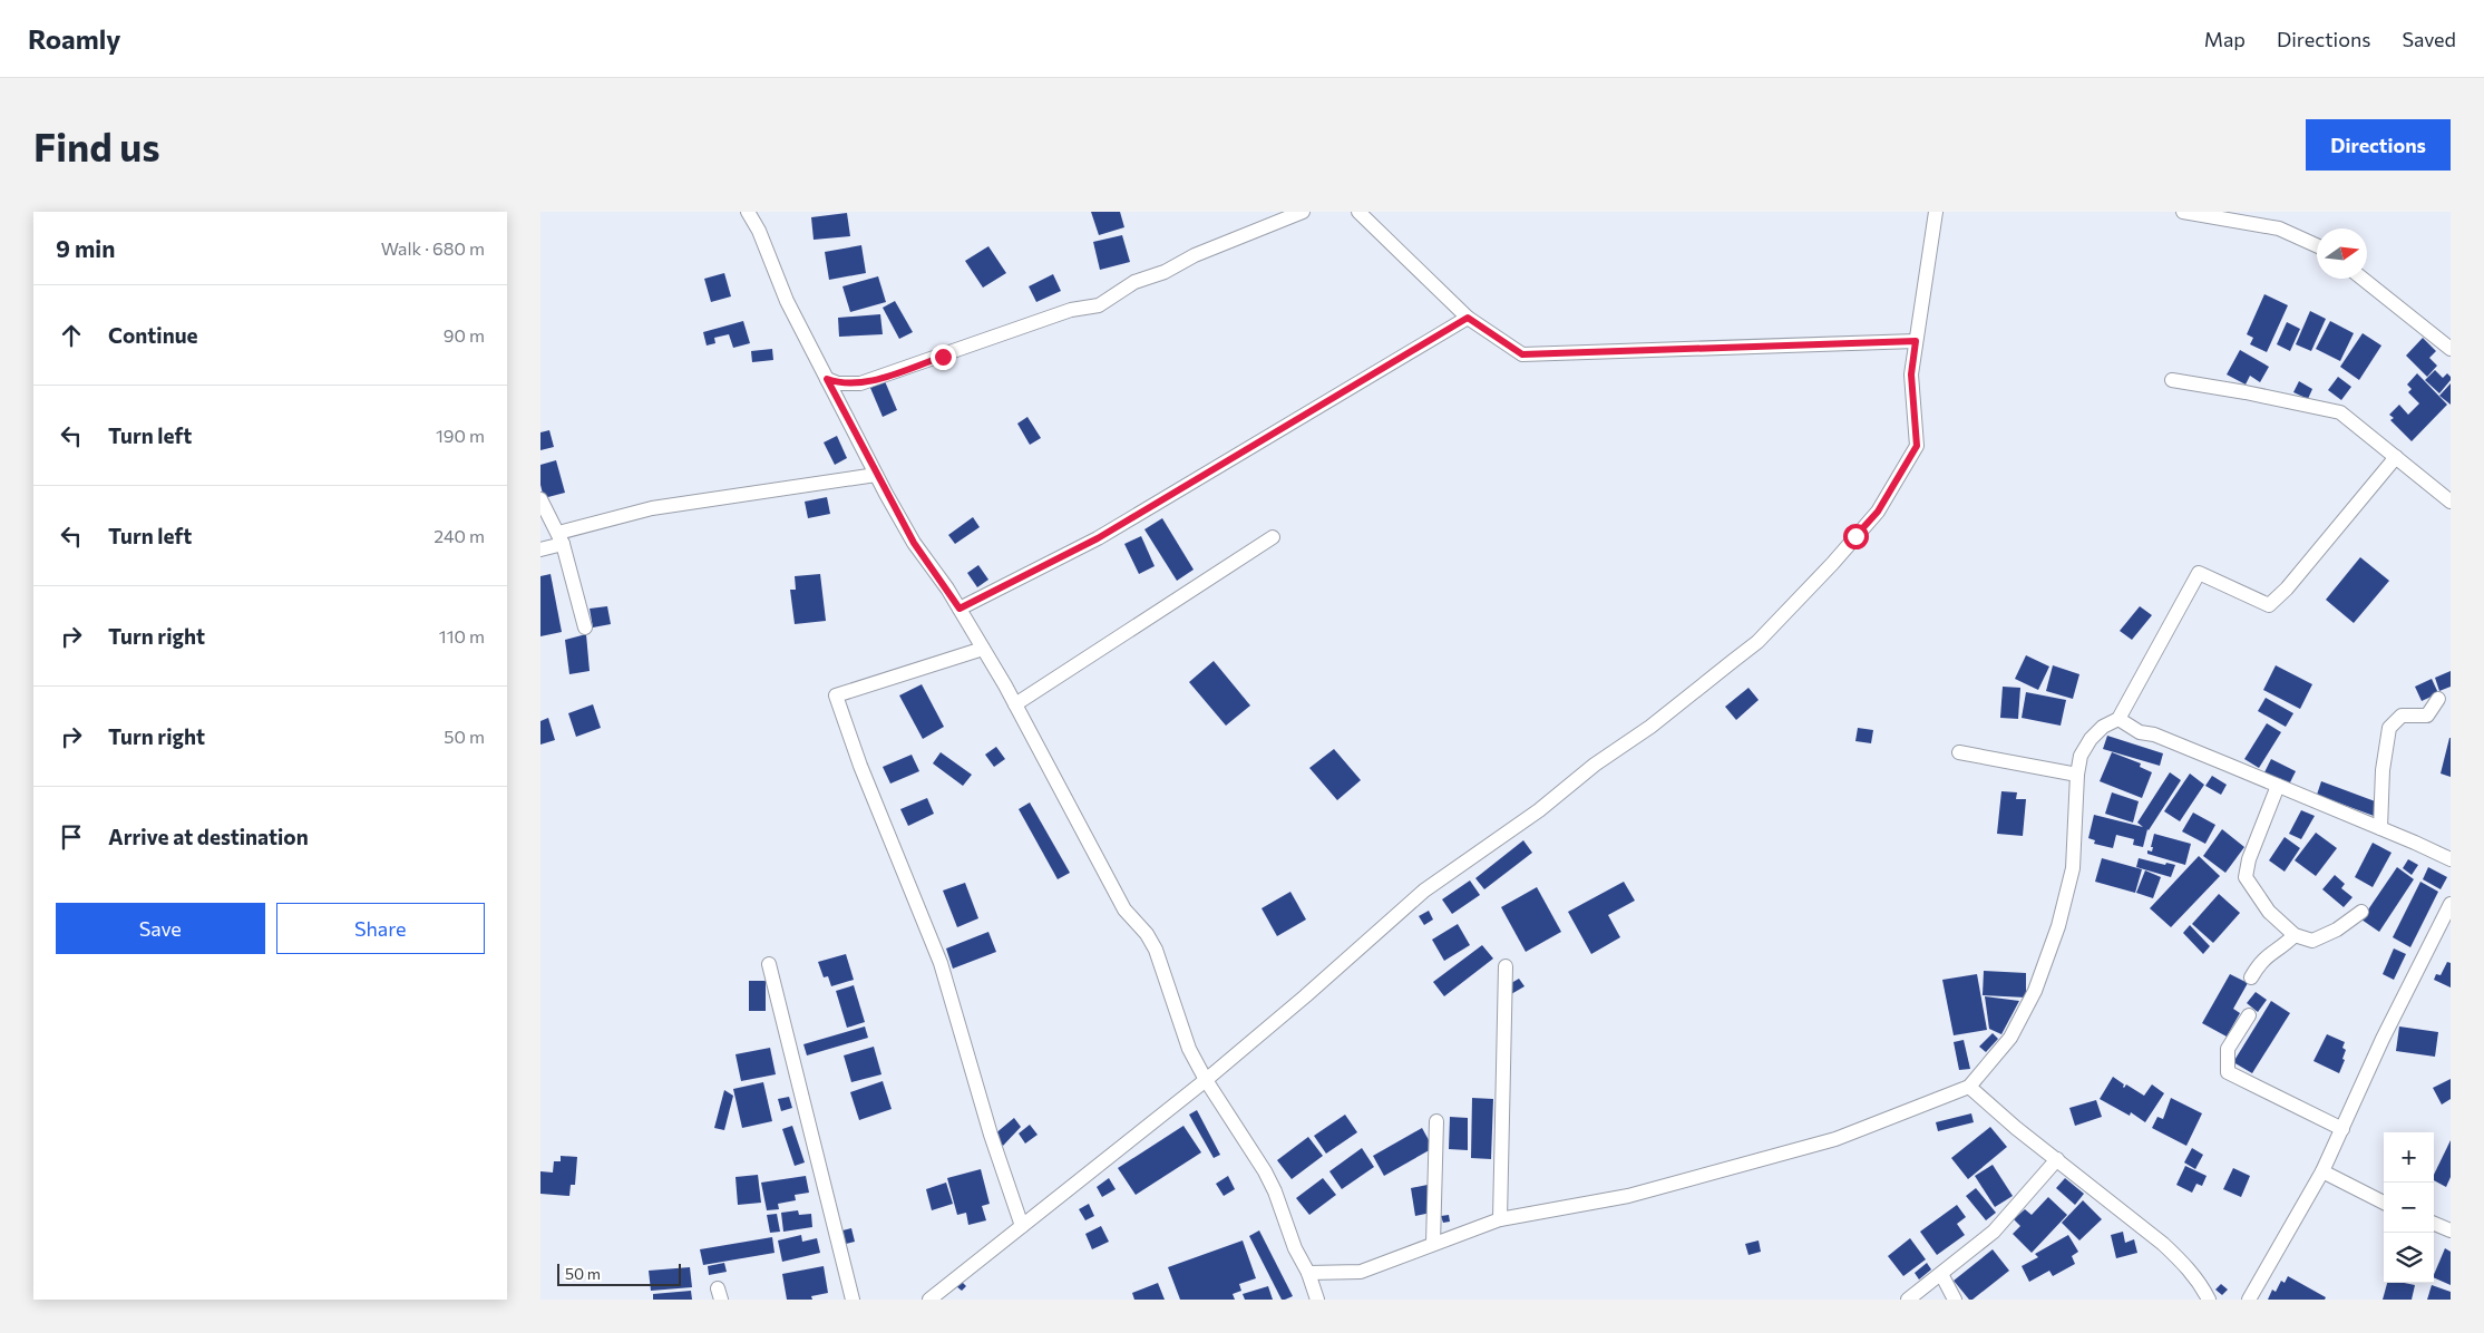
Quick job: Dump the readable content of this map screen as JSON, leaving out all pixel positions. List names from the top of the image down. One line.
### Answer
{"scale_bar":"50 m","north":"right","page":{"header":"Roamly","nav":["Map","Directions","Saved"],"buttons":["Directions",["Save","Share"]],"title":"Find us","heading":["9 min","Walk · 680 m"],"list":[["Continue","90 m"],["Turn left","190 m"],["Turn left","240 m"],["Turn right","110 m"],["Turn right","50 m"],"Arrive at destination"],"map_buttons":["+","−"],"scale":"50 m"}}
